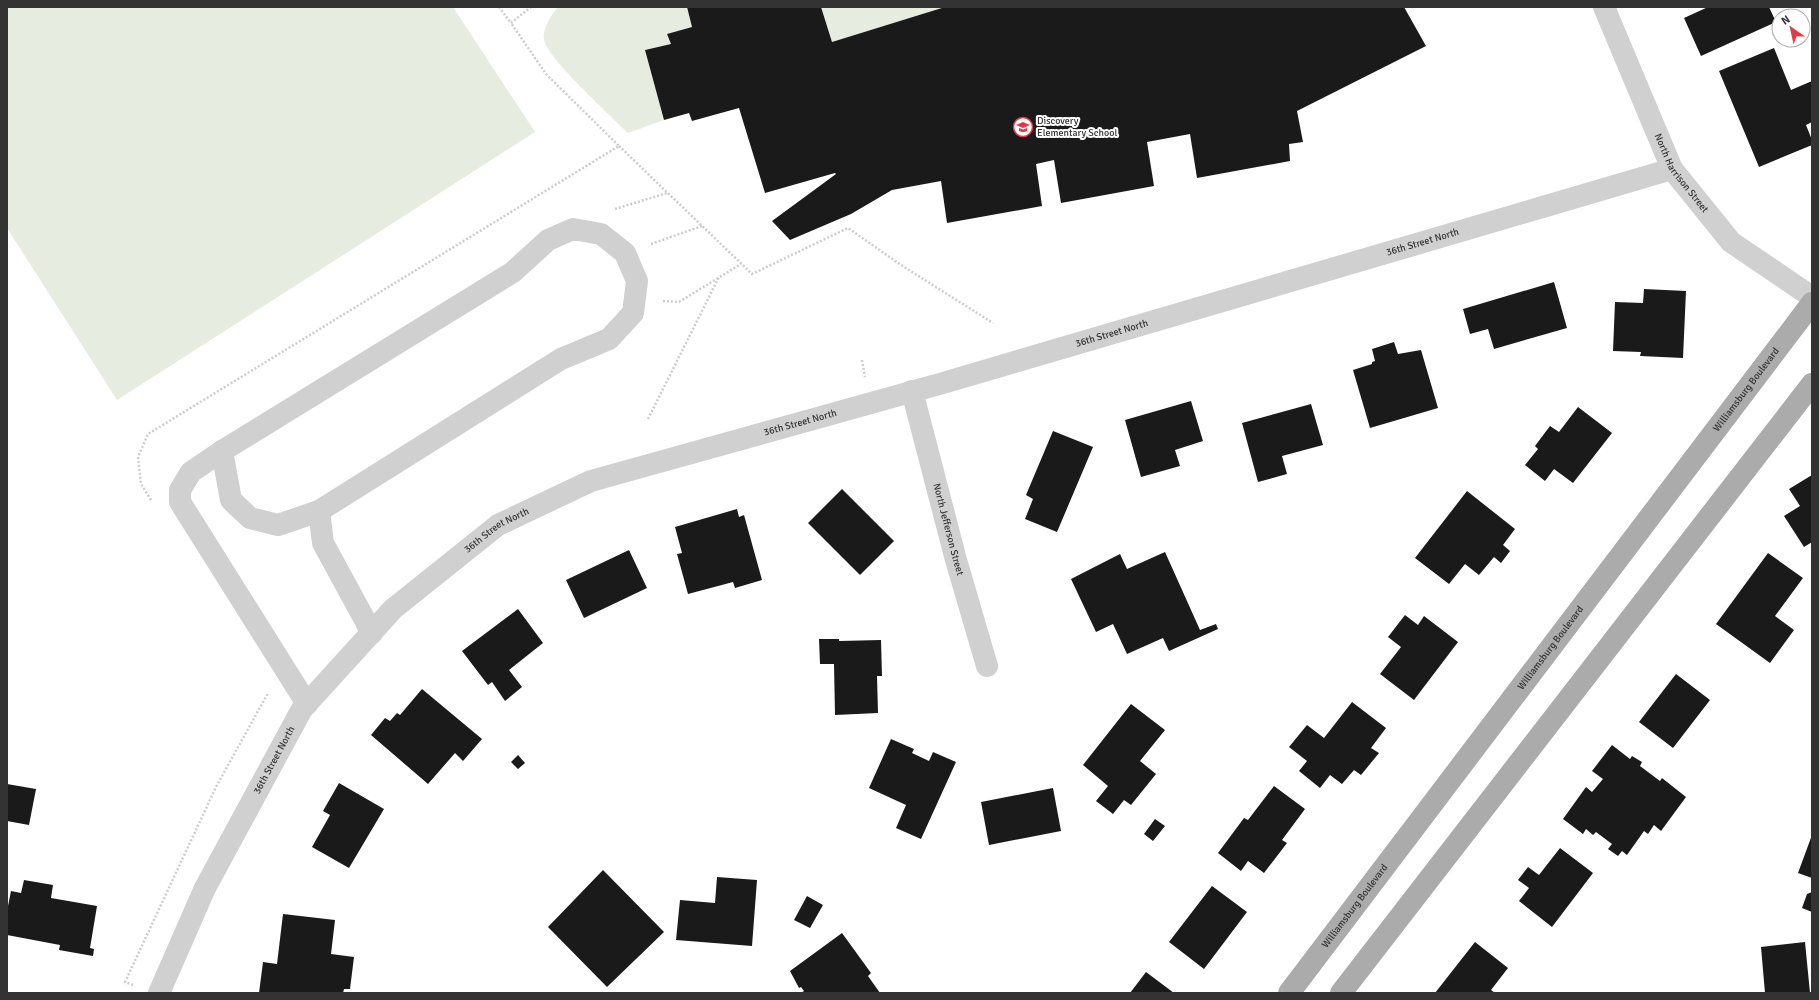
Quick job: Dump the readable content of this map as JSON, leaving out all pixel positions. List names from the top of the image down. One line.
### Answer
{"streets":{"main road":["Williamsburg Boulevard"],"street":["North Harrison Street","36th Street North","North Jefferson Street"]},"crossings":[["North Harrison Street","36th Street North"],["36th Street North","North Jefferson Street"]],"places":{"school or university":["Discovery Elementary School"]},"north":"top left"}
